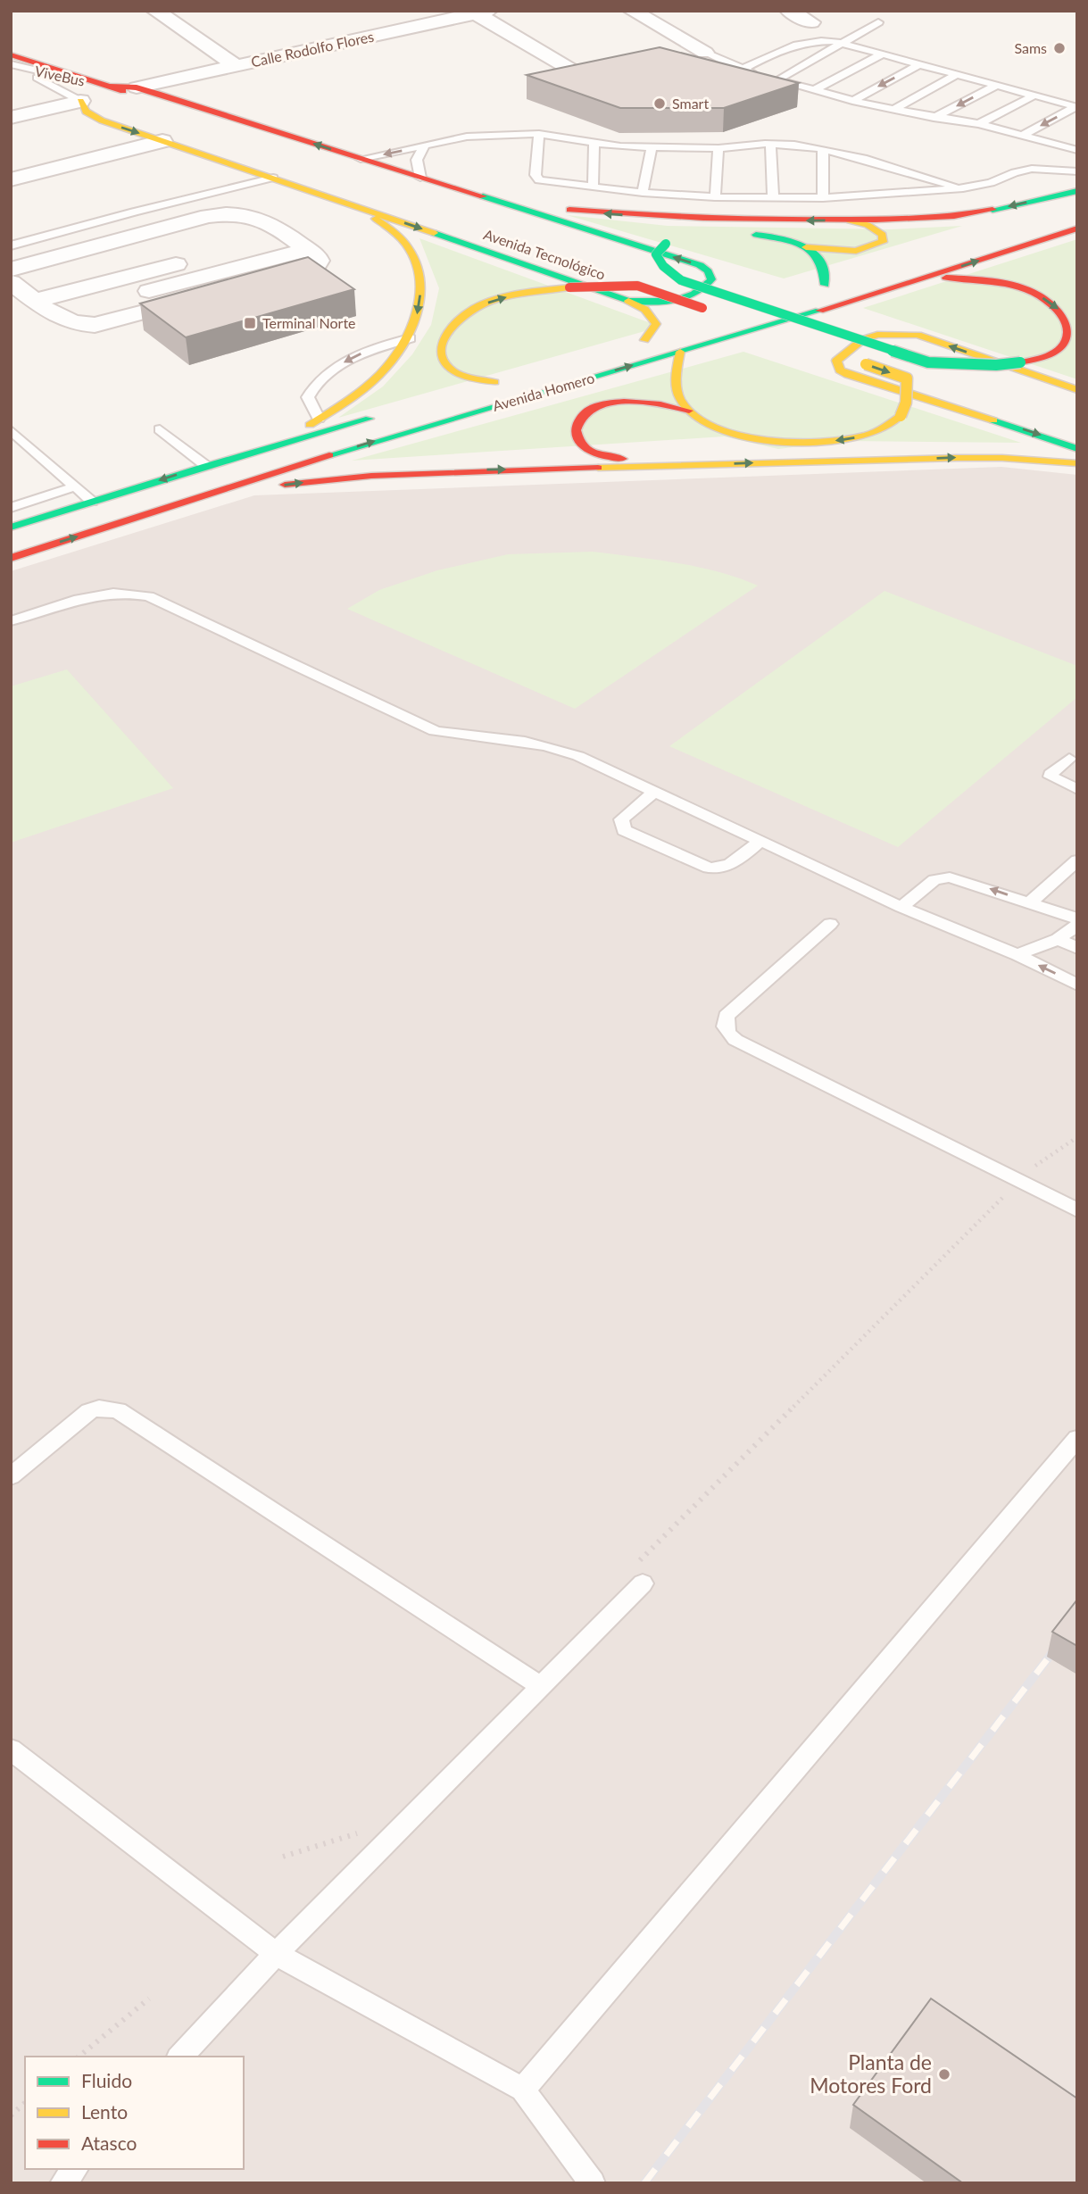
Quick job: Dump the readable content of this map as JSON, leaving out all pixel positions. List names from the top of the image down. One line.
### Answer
{"streets":{"main road":["Avenida Tecnológico","Avenida Homero"],"street":["Calle Rodolfo Flores"]},"crossings":[["Avenida Tecnológico","Avenida Homero"]],"places":{"other":["Sams","Smart","Planta de Motores Ford"],"transit":["Terminal Norte"]},"legend":["Fluido","Lento","Atasco"]}
